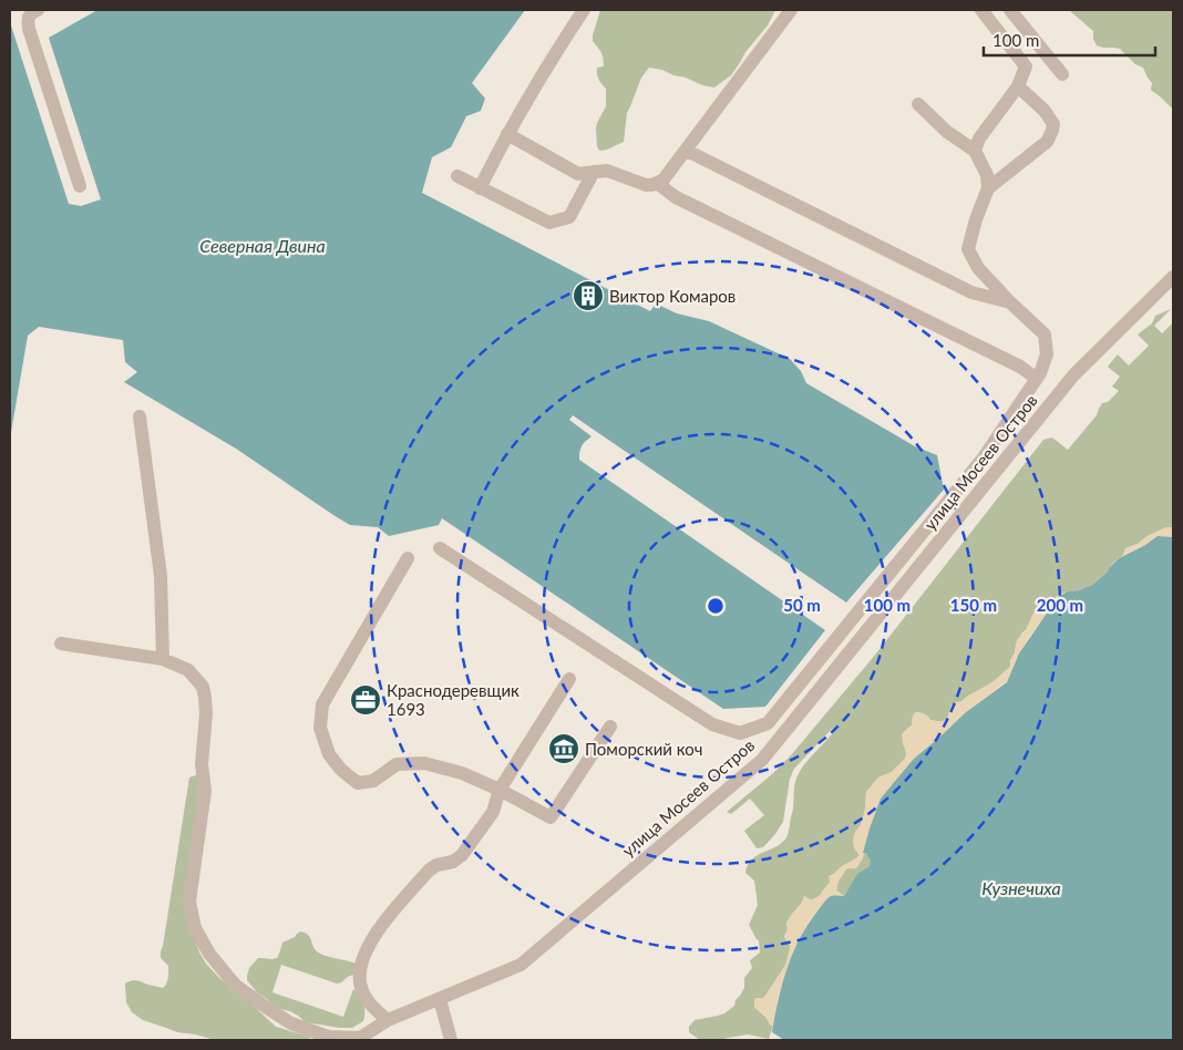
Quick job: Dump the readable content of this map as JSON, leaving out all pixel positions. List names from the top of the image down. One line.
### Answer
{"streets":{"street":["улица Мосеев Остров"]},"water":["Северная Двина","Кузнечиха"],"places":{"building":["Виктор Комаров"],"office":["Краснодеревщик 1693"],"museum":["Поморский коч"]},"scale_bar":"100 m","rings":["50 m","100 m","150 m","200 m"]}
